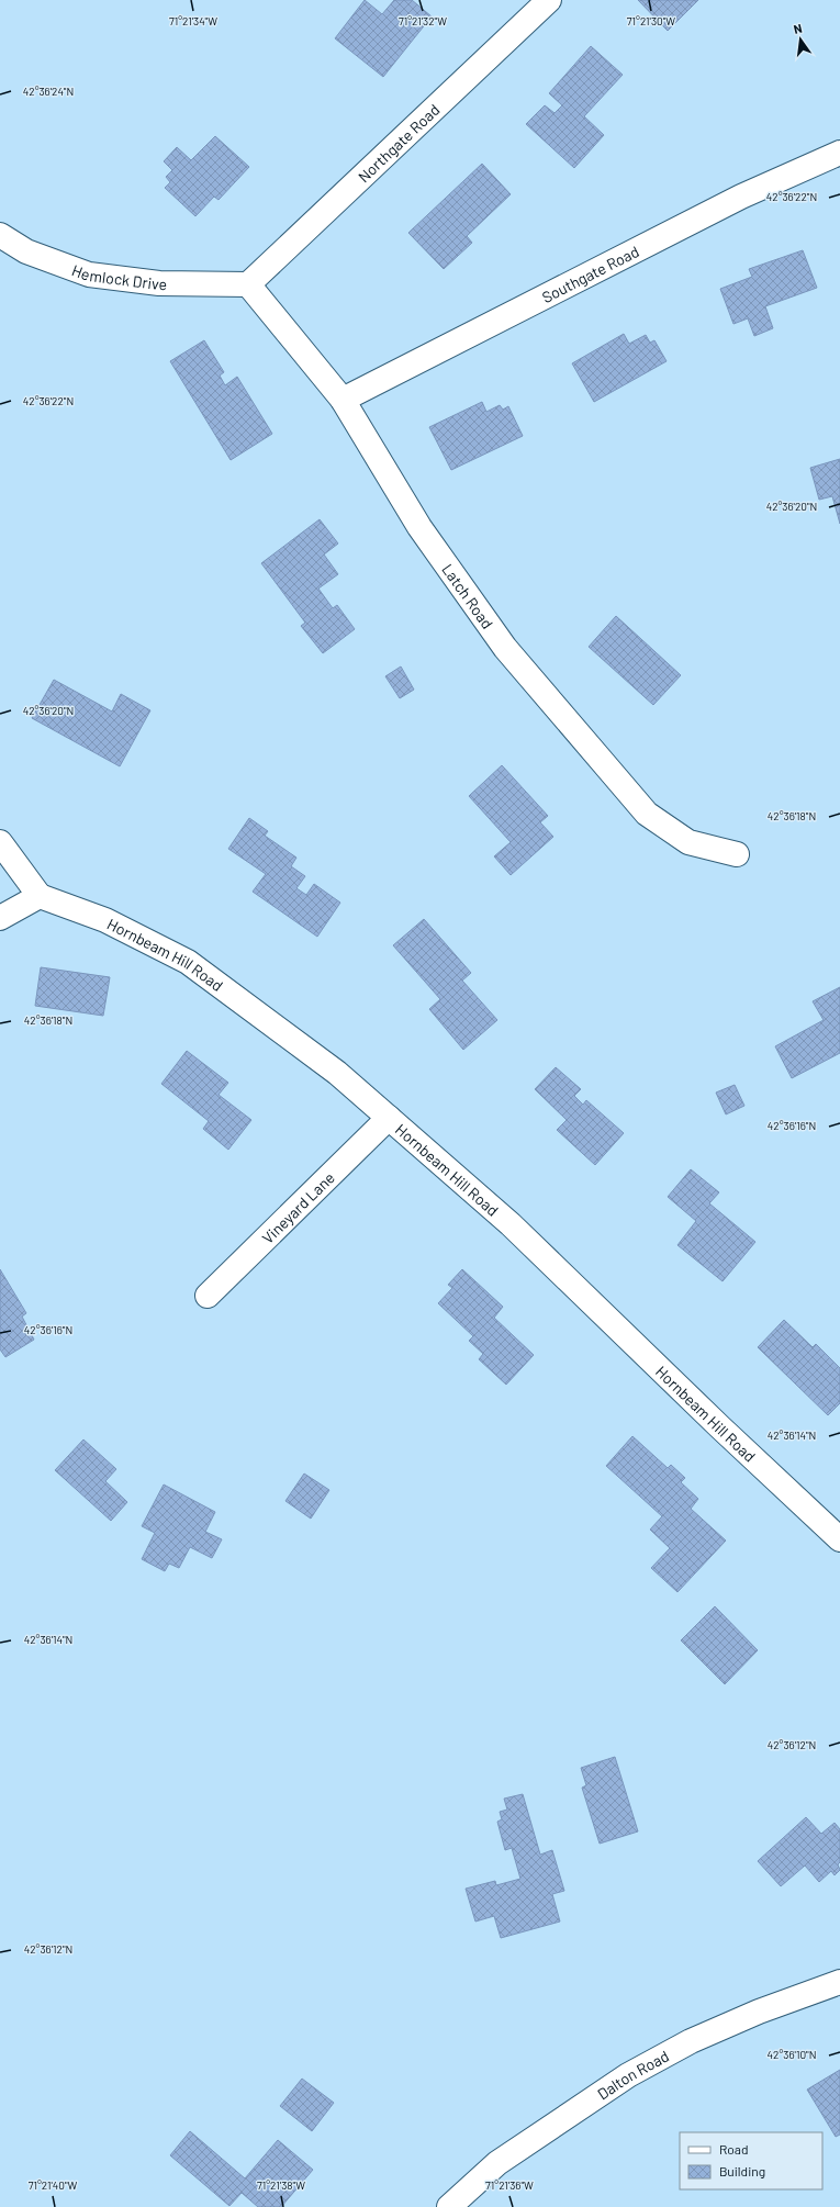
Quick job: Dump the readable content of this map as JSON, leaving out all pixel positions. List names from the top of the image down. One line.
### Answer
{"streets":{"street":["Northgate Road","Southgate Road","Hemlock Drive","Latch Road","Hornbeam Hill Road","Vineyard Lane","Dalton Road"]},"crossings":[["Northgate Road","Hemlock Drive"],["Northgate Road","Latch Road"],["Southgate Road","Latch Road"],["Hemlock Drive","Latch Road"],["Hornbeam Hill Road","Vineyard Lane"]],"legend":["Road","Building"],"north":"top","coordinates":["71°21'30\"W","71°21'34\"W","71°21'32\"W","42°36'24\"N","42°36'22\"N","42°36'20\"N","42°36'18\"N","42°36'16\"N","42°36'14\"N","42°36'12\"N","42°36'10\"N","71°21'40\"W","71°21'38\"W","71°21'36\"W"]}
